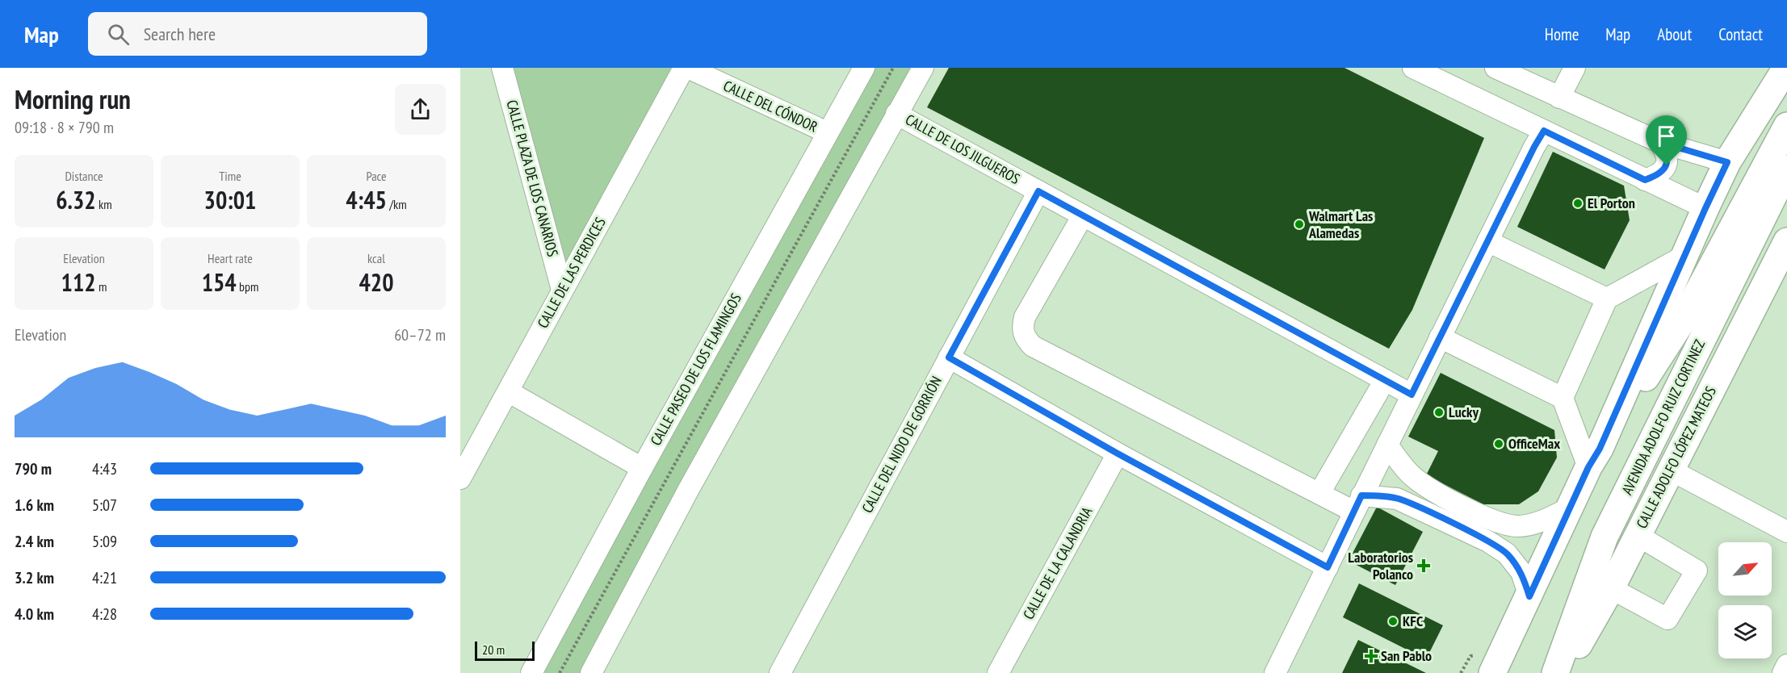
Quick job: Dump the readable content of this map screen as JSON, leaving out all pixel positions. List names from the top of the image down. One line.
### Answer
{"streets":{"main road":["AVENIDA ADOLFO RUIZ CORTINEZ","CALLE ADOLFO LÓPEZ MATEOS"],"street":["CALLE DEL CÓNDOR","CALLE DE LOS JILGUEROS","CALLE PLAZA DE LOS CANARIOS","CALLE DE LAS PERDICES","CALLE PASEO DE LOS FLAMINGOS","CALLE DEL NIDO DE GORRIÓN","CALLE DE LA CALANDRIA"]},"crossings":[["CALLE DEL CÓNDOR","CALLE PASEO DE LOS FLAMINGOS"],["CALLE DE LOS JILGUEROS","CALLE DEL NIDO DE GORRIÓN"],["CALLE PLAZA DE LOS CANARIOS","CALLE DE LAS PERDICES"]],"places":{"other":["El Porton","Walmart Las Alamedas","Lucky","OfficeMax","KFC"],"health":["Laboratorios Polanco","San Pablo"]},"scale_bar":"20 m","north":"top right","page":{"header":"Map","search":"Search here","nav":["Home","Map","About","Contact"],"heading":["Morning run","09:18 · 8 × 790 m"],"stats":[["Distance","6.32 km"],["Time","30:01"],["Pace","4:45 /km"],["Elevation","112 m"],["Heart rate","154 bpm"],["kcal","420"]],"chart":["Elevation","60–72 m"],"list":[{"name":"790 m","note":"4:43"},{"name":"1.6 km","note":"5:07"},{"name":"2.4 km","note":"5:09"},{"name":"3.2 km","note":"4:21"},{"name":"4.0 km","note":"4:28"}],"scale":"20 m"}}
